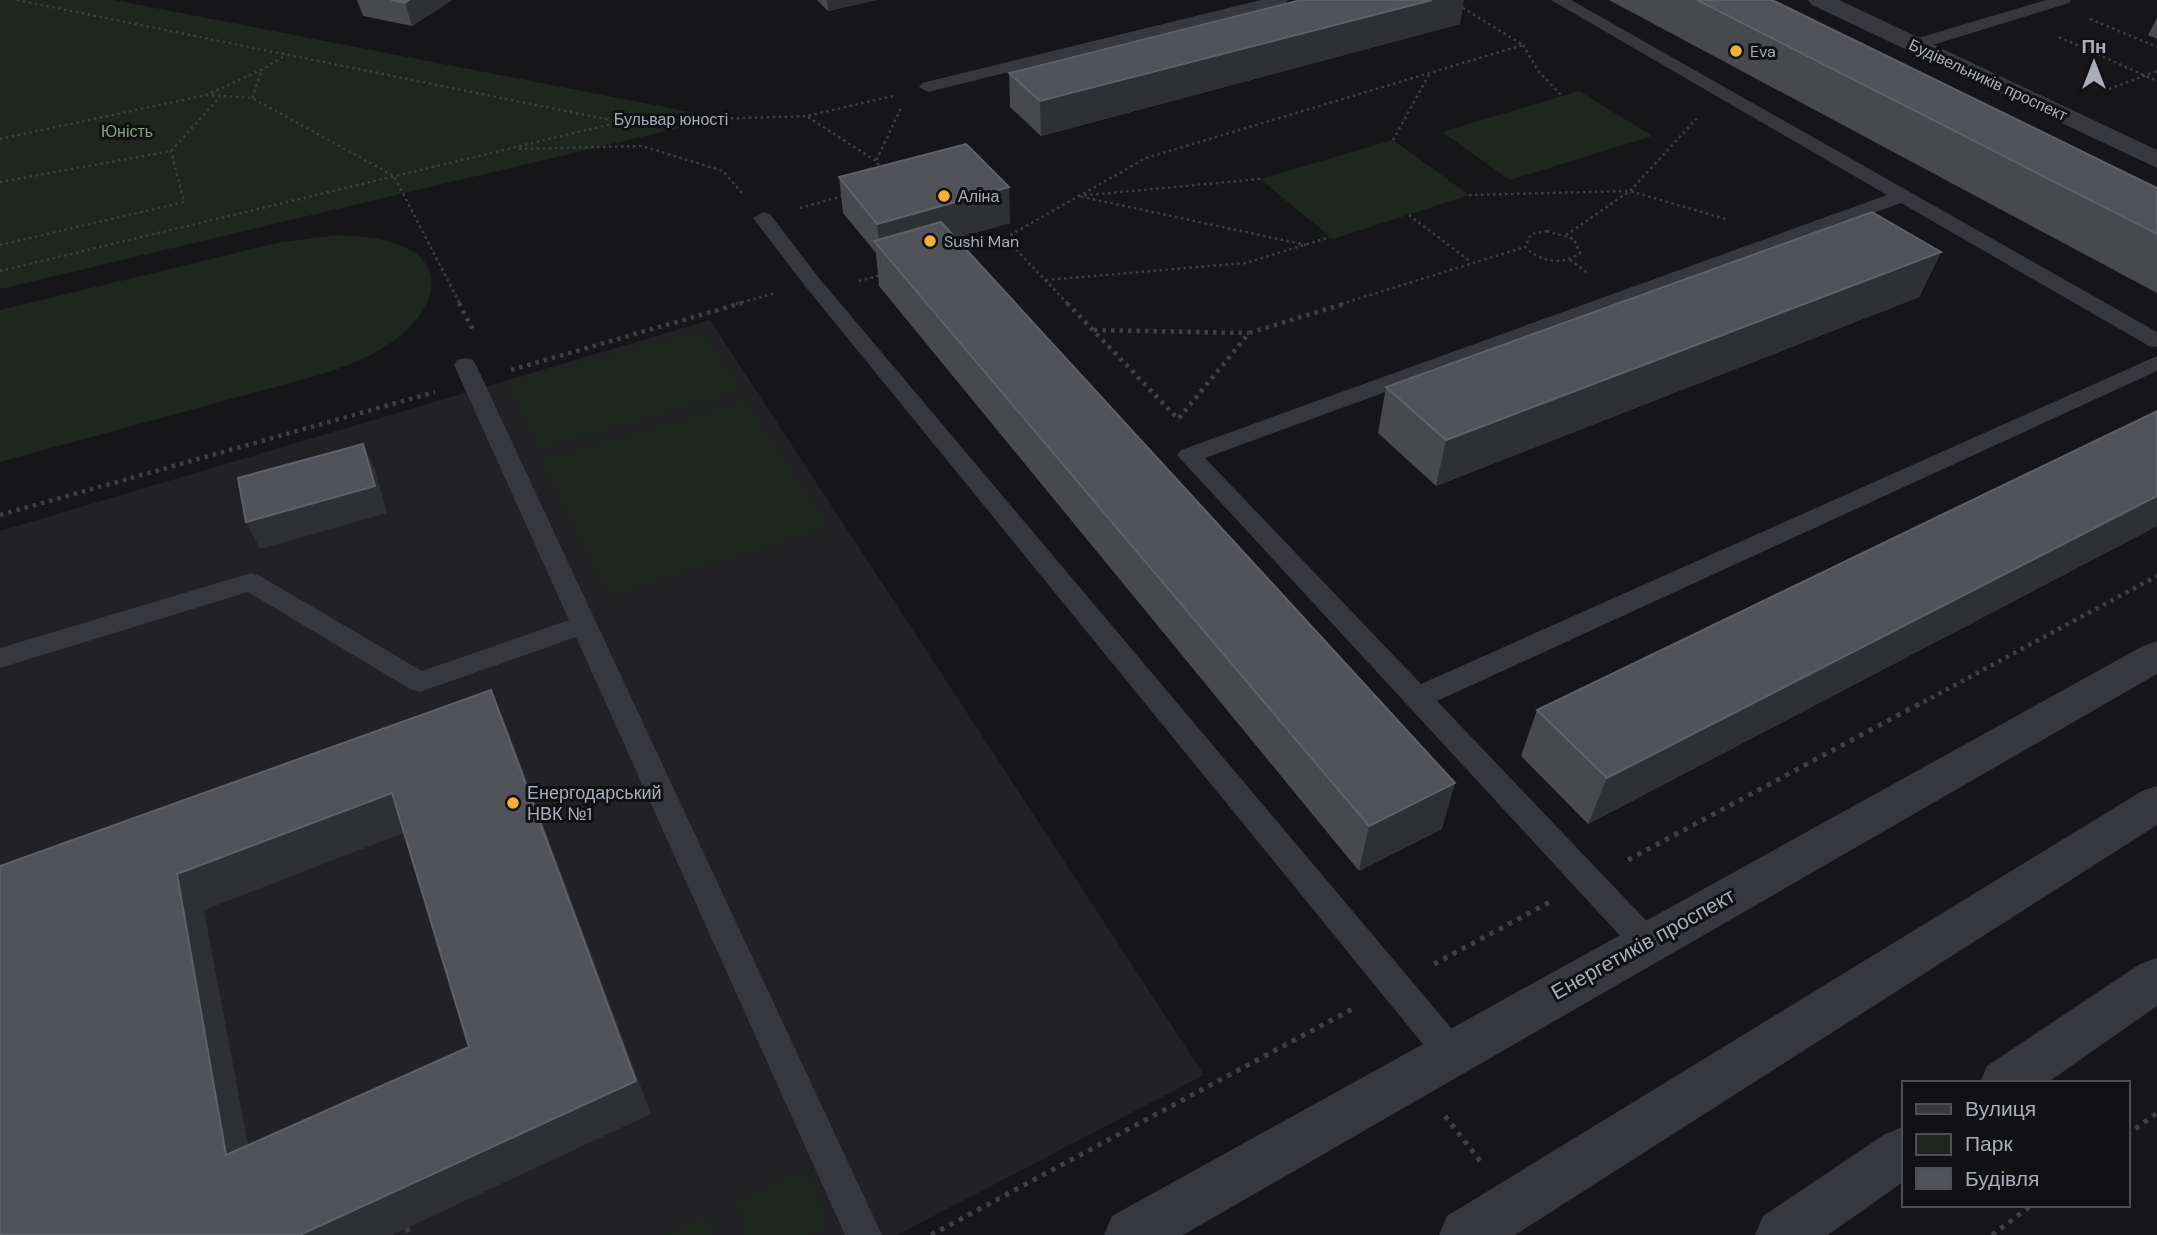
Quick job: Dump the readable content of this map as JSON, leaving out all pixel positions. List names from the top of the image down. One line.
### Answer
{"streets":{"street":["Будівельників проспект","Енергетиків проспект"],"path":["Бульвар юності"]},"parks":["Юність"],"places":["Eva","Аліна","Sushi Man","Енергодарський НВК №1"],"legend":["Вулиця","Парк","Будівля"],"north":"top"}
